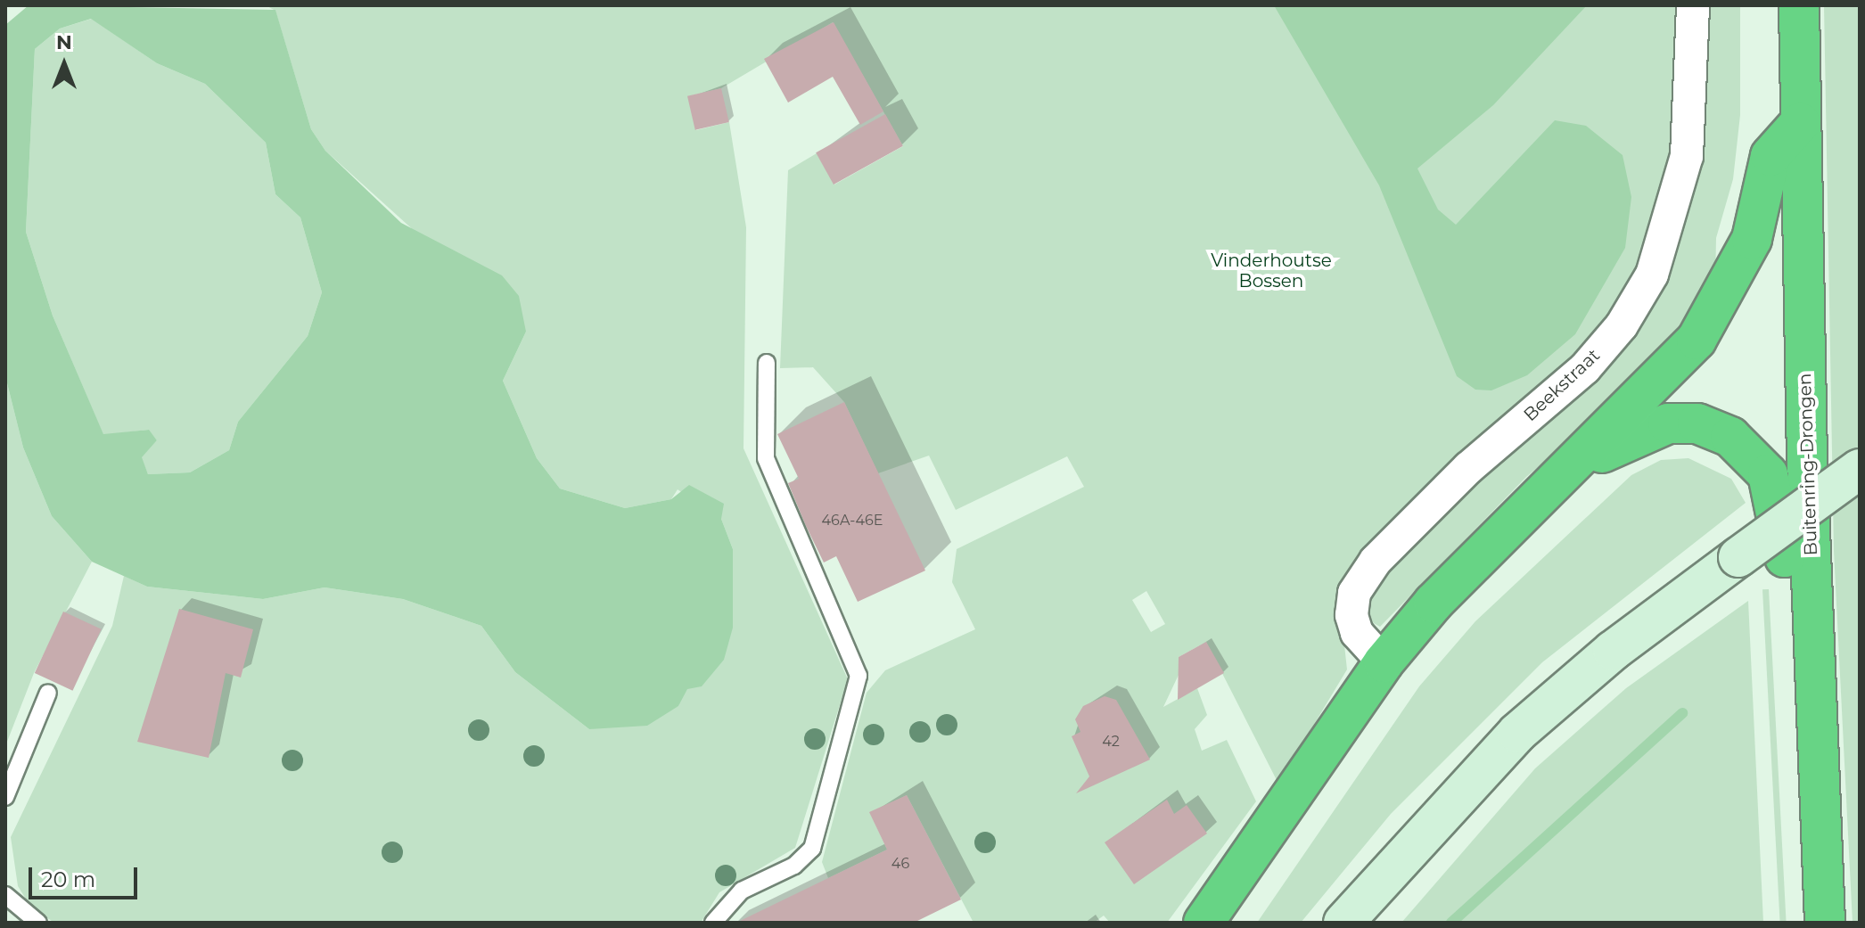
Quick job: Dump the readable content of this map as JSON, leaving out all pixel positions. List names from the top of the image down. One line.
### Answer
{"streets":{"highway":["Buitenring-Drongen"],"street":["Beekstraat"]},"parks":["Vinderhoutse Bossen"],"house_numbers":["46A-46E","42","46"],"scale_bar":"20 m","north":"top"}
